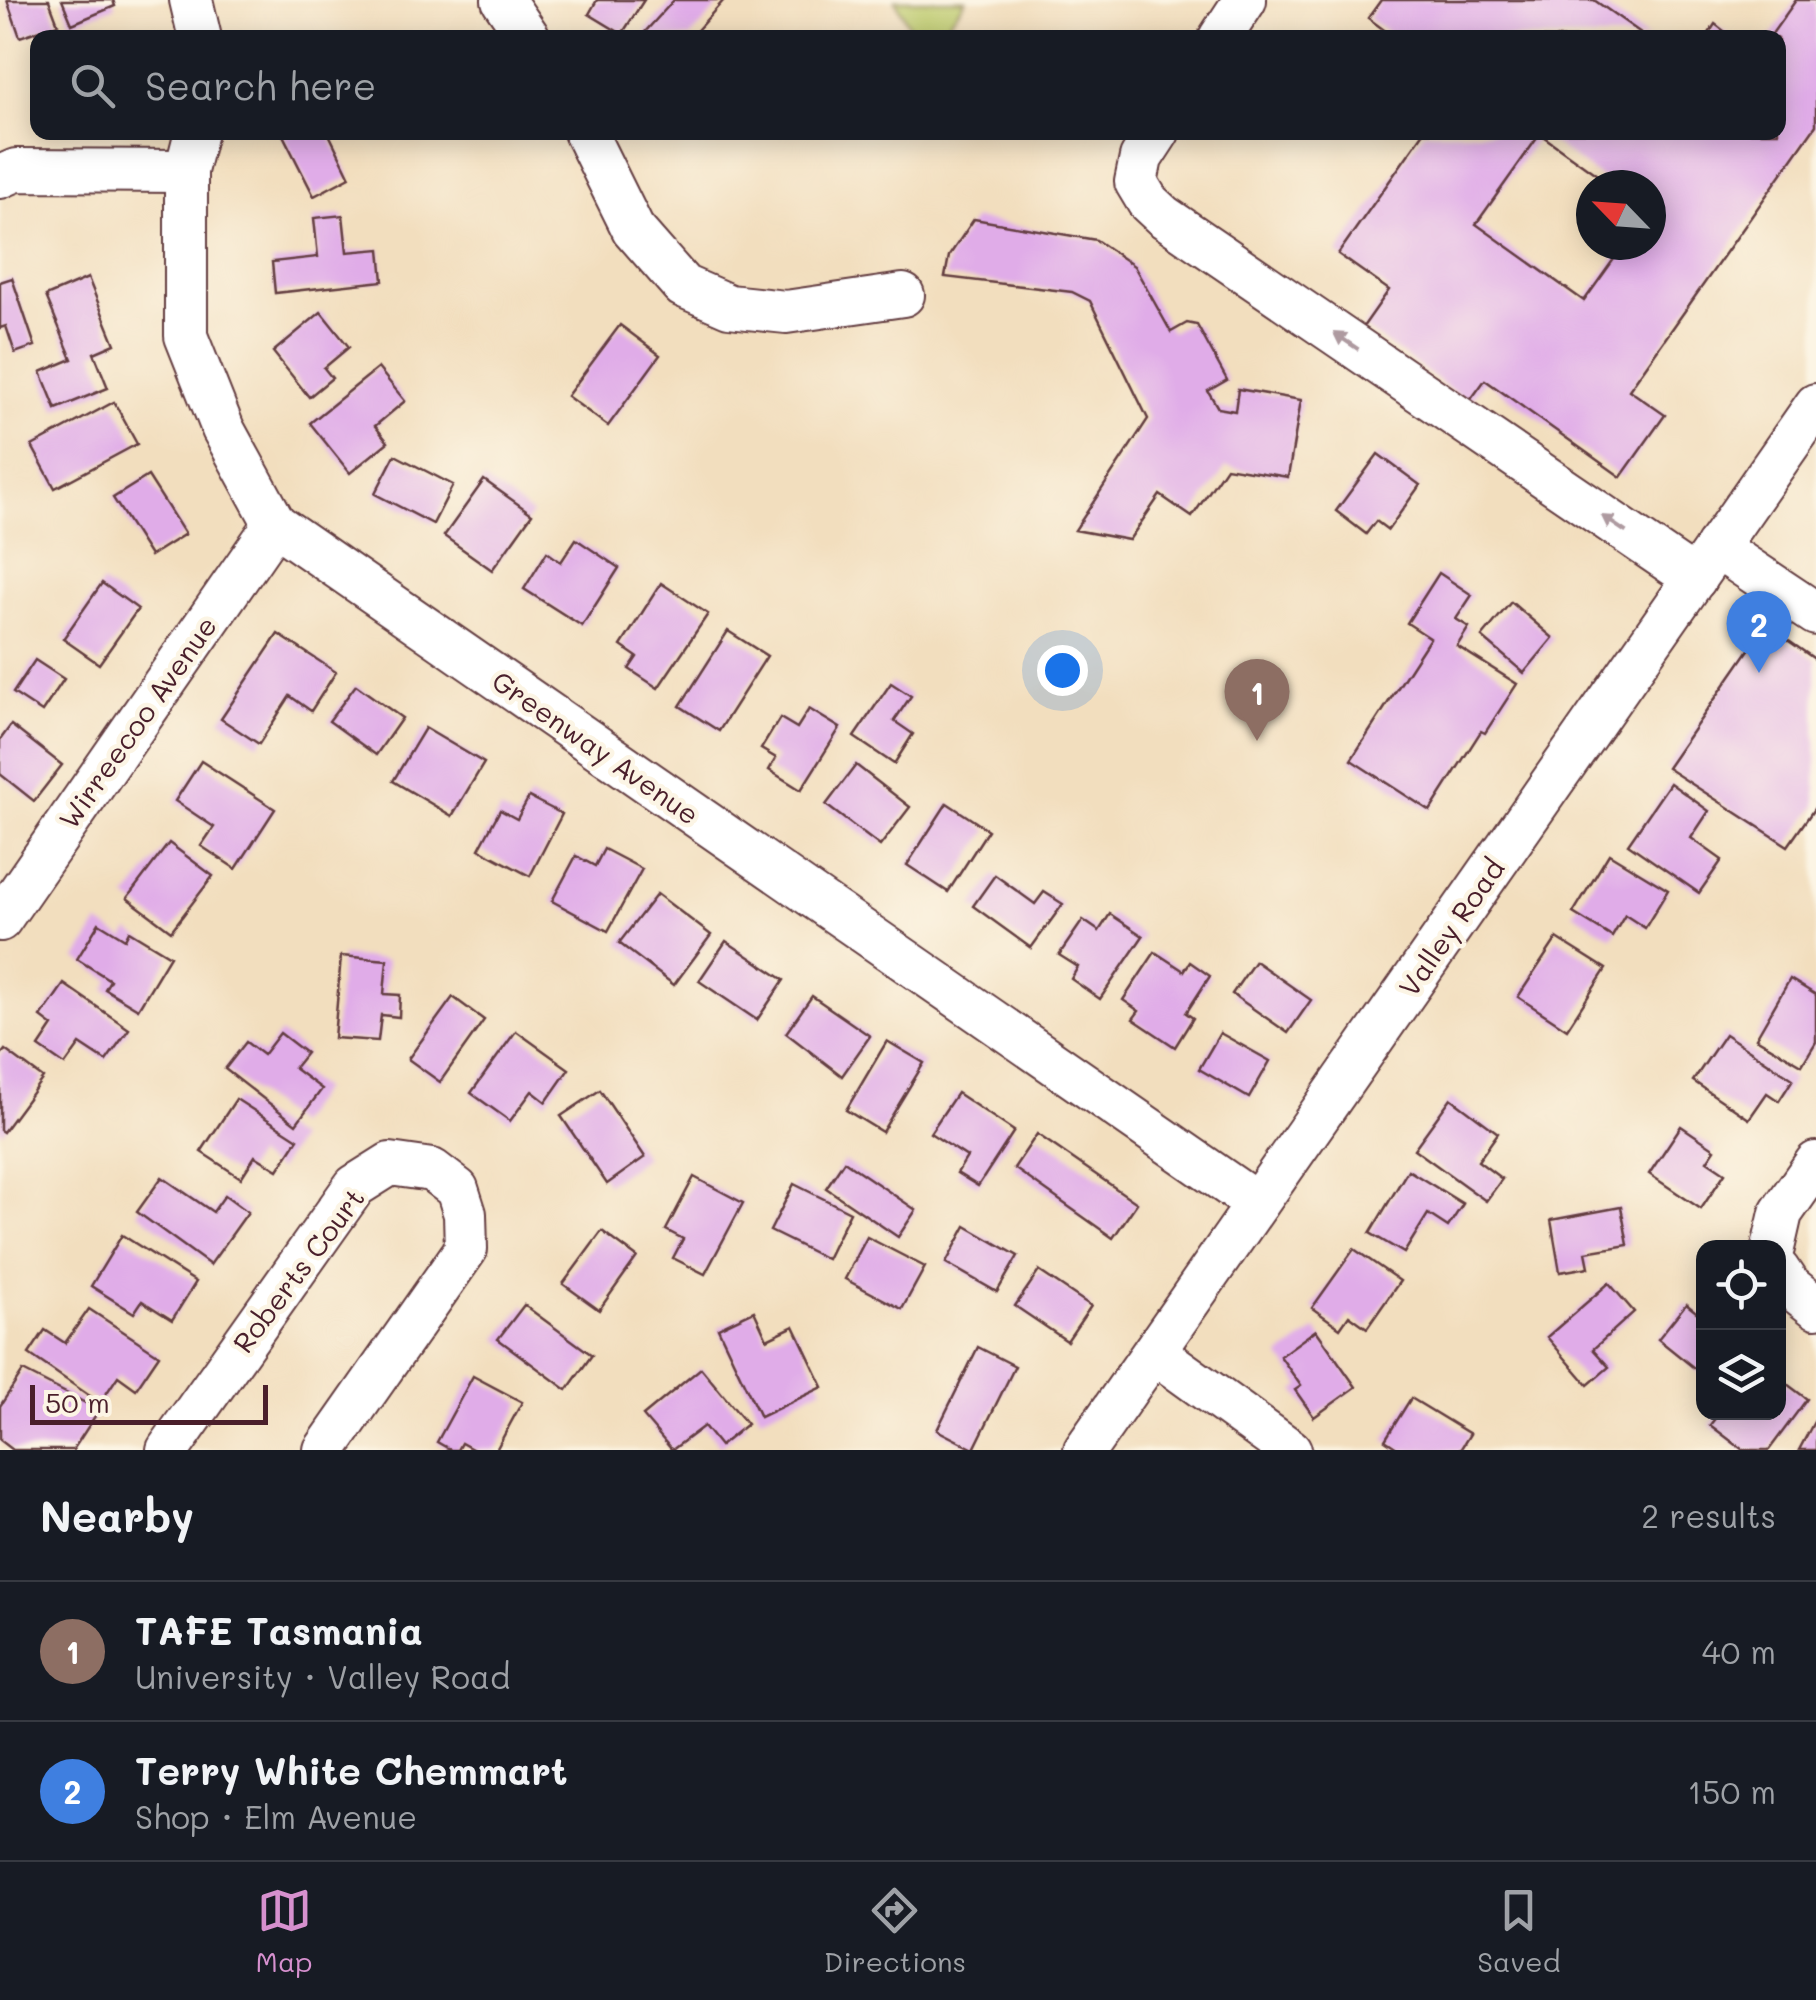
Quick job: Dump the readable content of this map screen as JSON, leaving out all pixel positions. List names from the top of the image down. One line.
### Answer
{"streets":{"street":["Wirreecoo Avenue","Greenway Avenue","Valley Road","Roberts Court"]},"crossings":[["Wirreecoo Avenue","Greenway Avenue"],["Greenway Avenue","Valley Road"]],"scale_bar":"50 m","north":"top left","page":{"search":"Search here","pins":["2","1"],"scale":"50 m","heading":["Nearby","2 results"],"list":[{"mark":"1","name":"TAFE Tasmania","note":"University · Valley Road","value":"40 m"},{"mark":"2","name":"Terry White Chemmart","note":"Shop · Elm Avenue","value":"150 m"}],"nav":["Map","Directions","Saved"]}}
